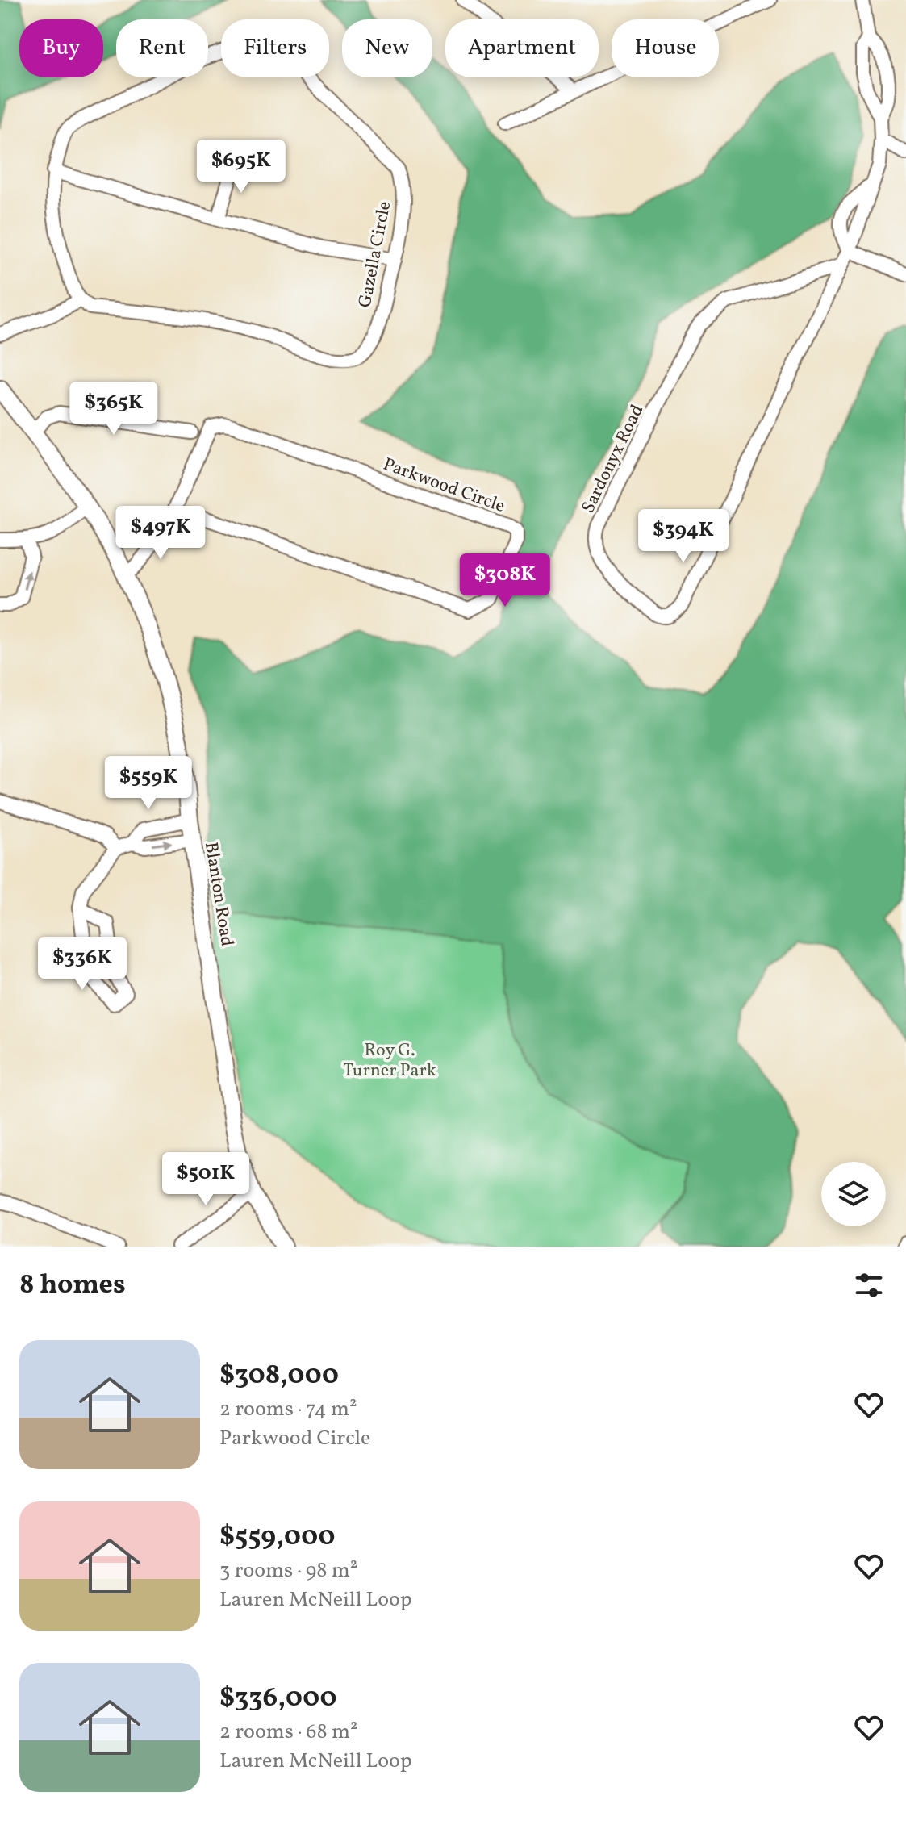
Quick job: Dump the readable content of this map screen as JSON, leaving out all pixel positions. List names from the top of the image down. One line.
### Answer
{"streets":{"street":["Gazella Circle","Sardonyx Road","Parkwood Circle","Blanton Road"]},"crossings":[["Parkwood Circle","Blanton Road"]],"parks":["Roy G. Turner Park"],"page":{"chip":["Buy","Rent","Filters","New","Apartment","House"],"price":["$695K","$365K","$497K","$394K","$308K","$559K","$336K","$501K"],"heading":"8 homes","list":[{"name":"$308,000","note":"2 rooms · 74 m² · Parkwood Circle"},{"name":"$559,000","note":"3 rooms · 98 m² · Lauren McNeill Loop"},{"name":"$336,000","note":"2 rooms · 68 m² · Lauren McNeill Loop"}]}}
